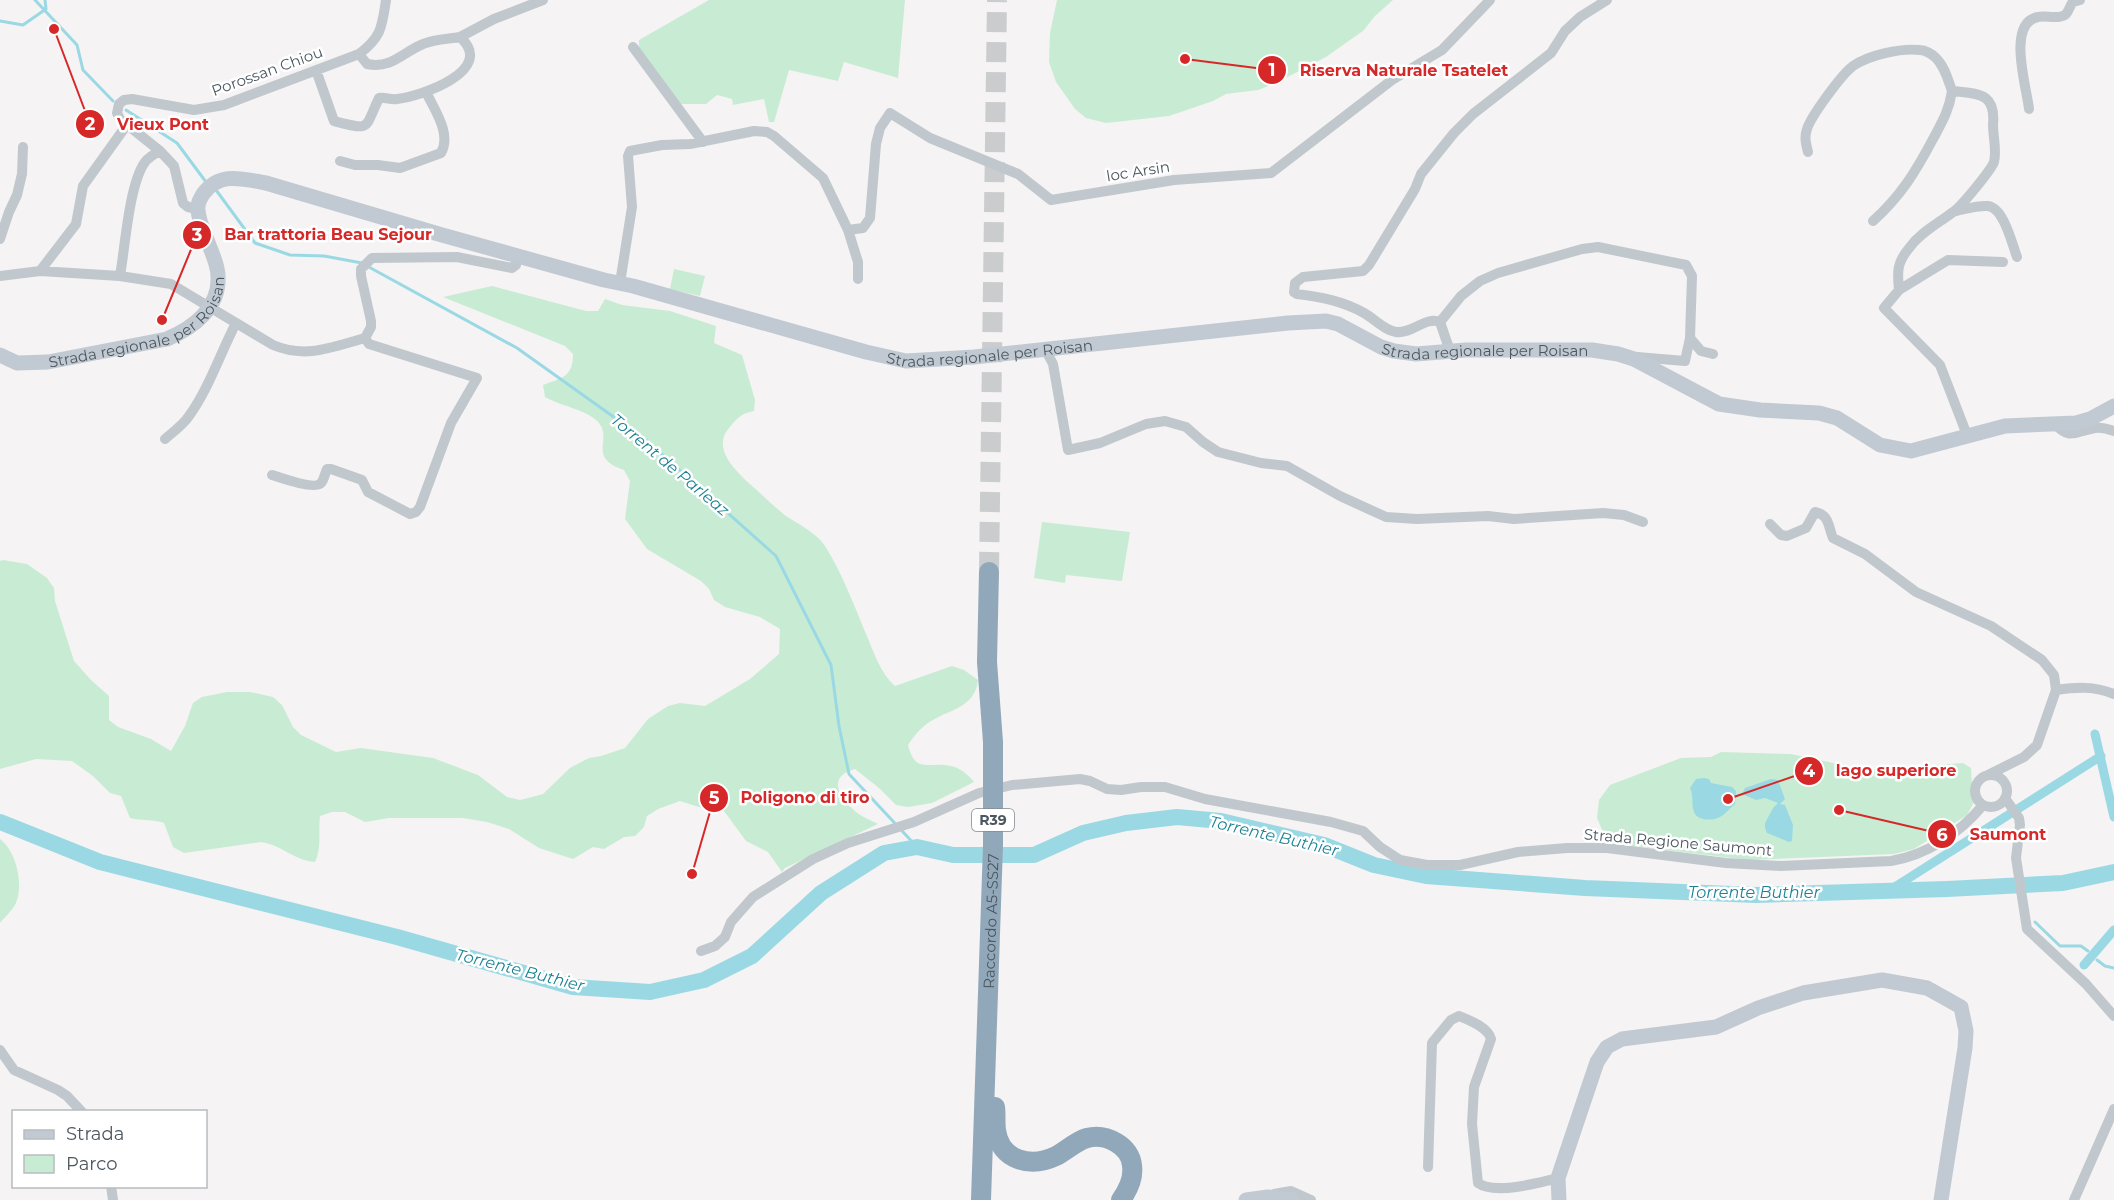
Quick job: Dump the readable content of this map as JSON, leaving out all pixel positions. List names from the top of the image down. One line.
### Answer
{"streets":{"highway":["R39","Raccordo A5-SS27"],"main road":["Strada regionale per Roisan"],"street":["Porossan Chiou","loc Arsin","Strada Regione Saumont"]},"water":["Torrent de Parleaz","Torrente Buthier"],"places":["Vieux Pont","Riserva Naturale Tsatelet","Bar trattoria Beau Sejour","lago superiore","Saumont","Poligono di tiro"],"legend":["Strada","Parco"]}
